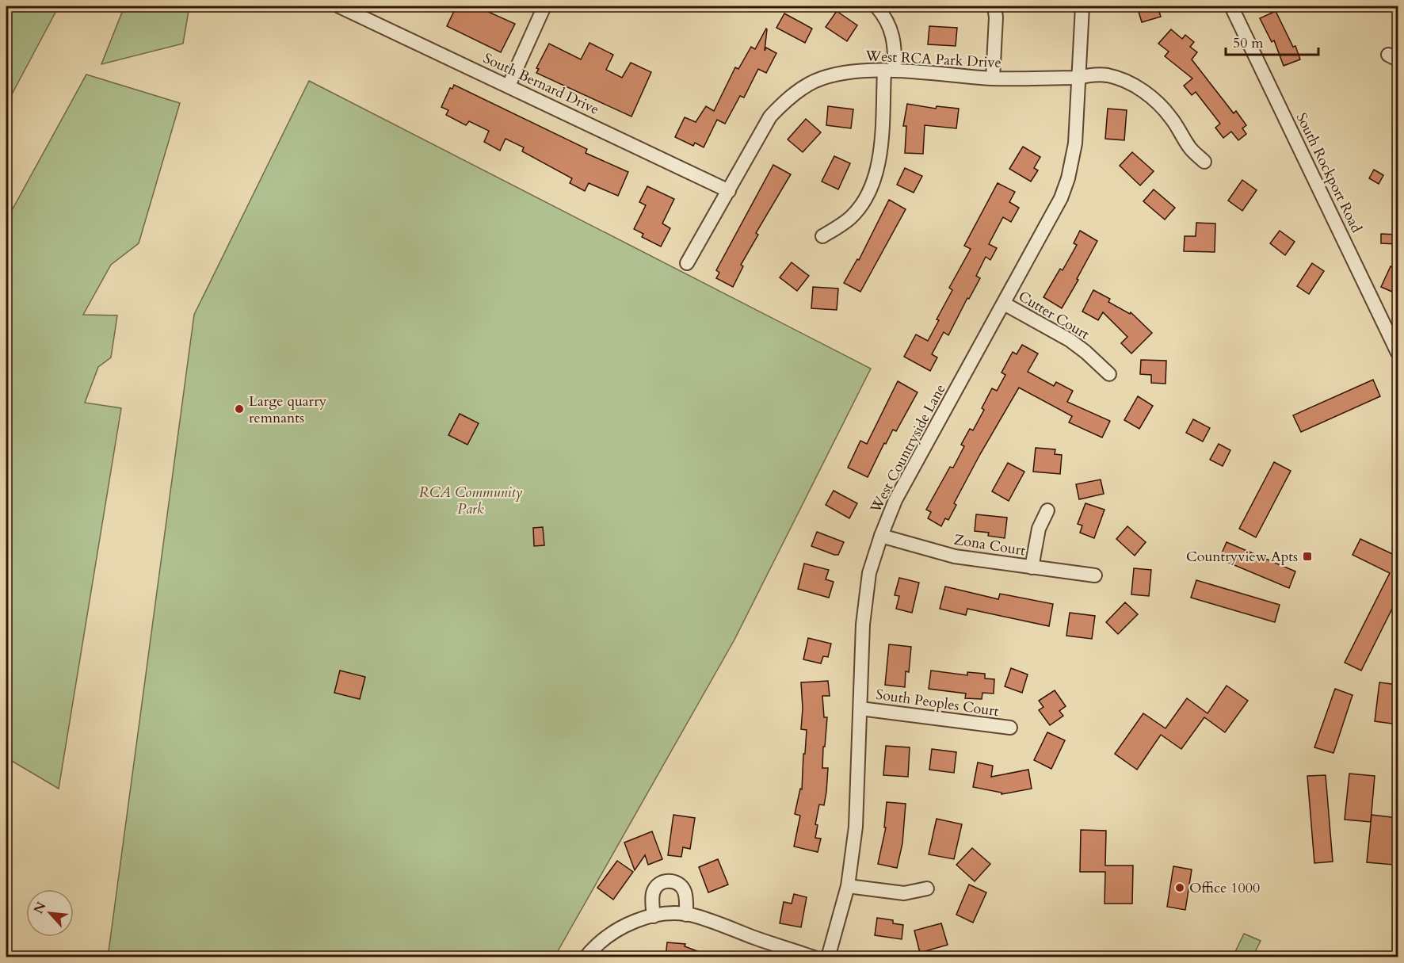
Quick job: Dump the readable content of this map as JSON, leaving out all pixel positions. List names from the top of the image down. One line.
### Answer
{"streets":{"street":["West RCA Park Drive","South Bernard Drive","South Rockport Road","Cutter Court","West Countryside Lane","Zona Court","South Peoples Court"]},"crossings":[["West RCA Park Drive","South Bernard Drive"],["West RCA Park Drive","West Countryside Lane"],["Cutter Court","West Countryside Lane"],["West Countryside Lane","Zona Court"],["West Countryside Lane","South Peoples Court"]],"parks":["RCA Community Park"],"places":{"other":["Large quarry remnants","Office 1000"],"transit":["Countryview Apts"]},"scale_bar":"50 m","north":"top left"}
